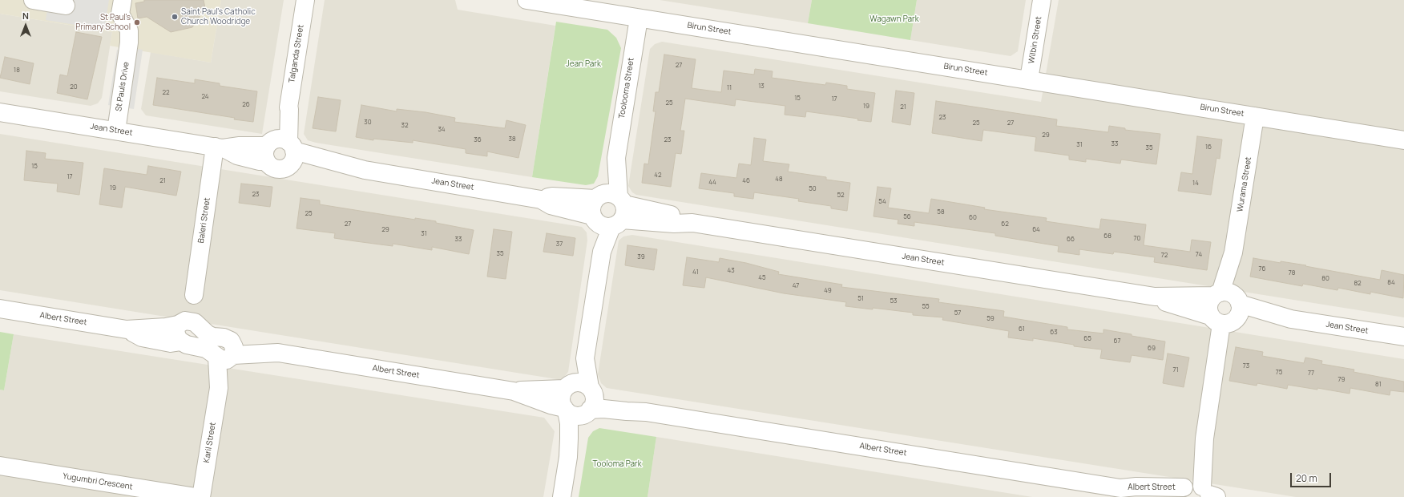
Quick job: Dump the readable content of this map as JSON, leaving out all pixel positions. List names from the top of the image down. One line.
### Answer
{"streets":{"street":["Birun Street","Wilbin Street","Talganda Street","St Pauls Drive","Toolooma Street","Jean Street","Wurama Street","Baleri Street","Albert Street","Karil Street","Yugumbri Crescent"]},"crossings":[["Birun Street","Wilbin Street"],["Birun Street","Toolooma Street"],["Birun Street","Wurama Street"],["Talganda Street","Jean Street"],["St Pauls Drive","Jean Street"],["Toolooma Street","Jean Street"],["Toolooma Street","Albert Street"],["Jean Street","Wurama Street"],["Jean Street","Baleri Street"],["Wurama Street","Albert Street"],["Baleri Street","Albert Street"],["Albert Street","Karil Street"]],"parks":["Wagawn Park","Jean Park","Tooloma Park"],"places":["Saint Paul's Catholic Church Woodridge","St Paul's Primary School"],"house_numbers":["27","18","13","20","11","22","24","15","17","25","26","19","21","23","30","25","27","32","34","29","38","36","23","33","31","16","35","15","42","17","48","21","46","44","14","19","50","23","52","54","58","25","56","60","27","62","29","64","31","68","70","33","66","37","35","74","72","39","76","43","41","78","45","80","84","82","47","49","51","53","55","57","59","61","63","65","67","69","73","71","75","77","79","81"],"scale_bar":"20 m","north":"top"}
